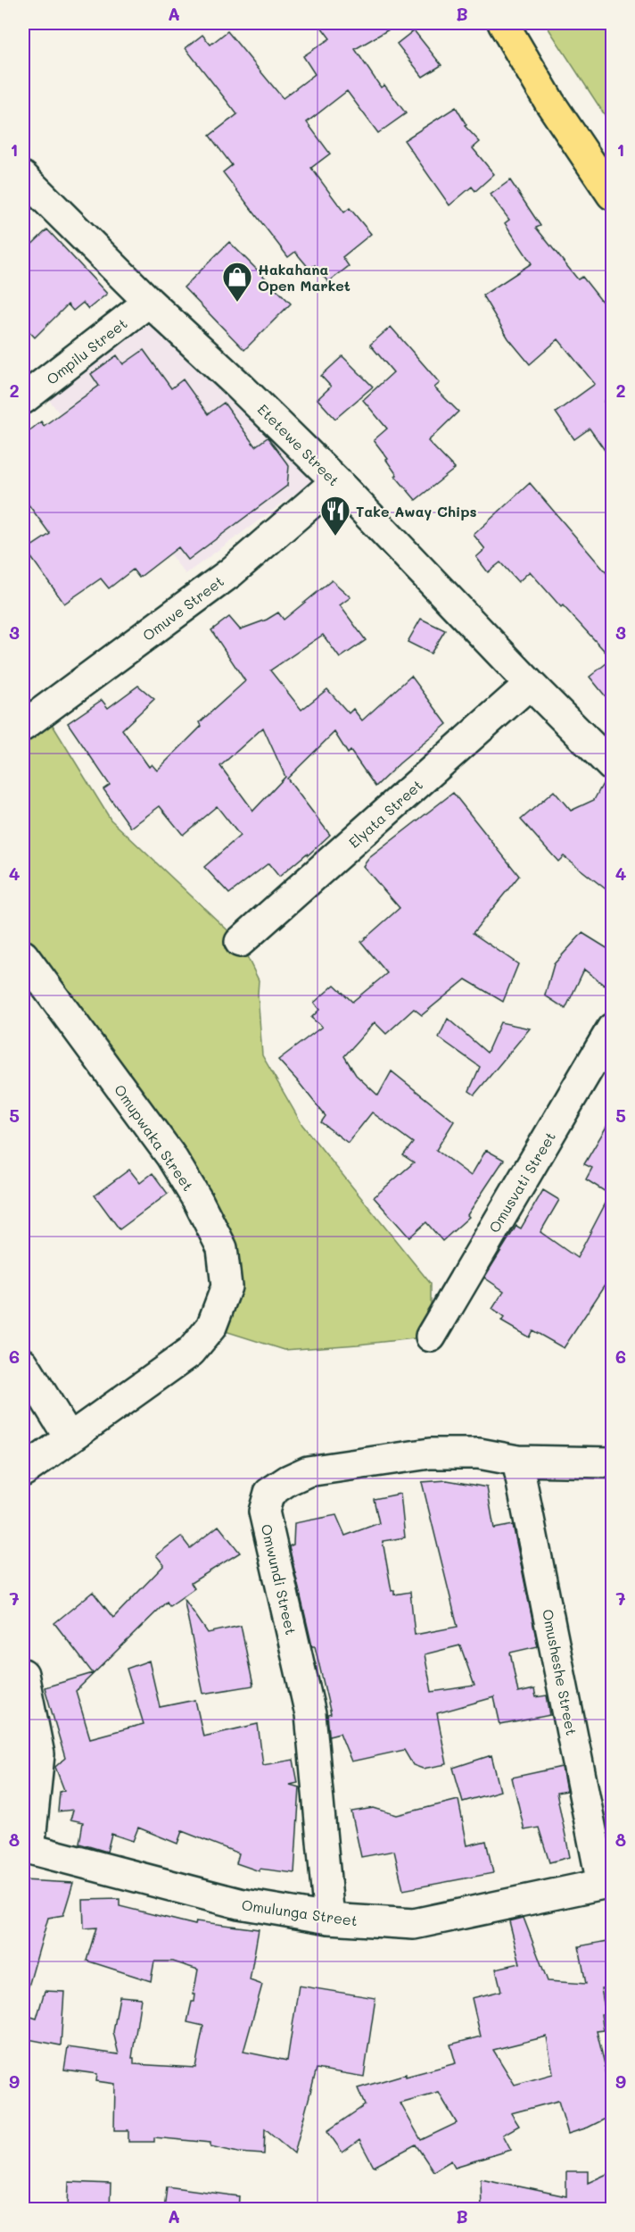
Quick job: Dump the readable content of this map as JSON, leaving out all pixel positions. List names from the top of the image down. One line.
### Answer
{"streets":{"street":["Ompilu Street","Etetewe Street","Omuve Street","Elyata Street","Omupwaka Street","Omusvati Street","Omwundi Street","Omusheshe Street","Omulunga Street"]},"crossings":[["Ompilu Street","Etetewe Street"],["Etetewe Street","Omuve Street"],["Etetewe Street","Elyata Street"],["Omwundi Street","Omusheshe Street"],["Omwundi Street","Omulunga Street"],["Omusheshe Street","Omulunga Street"]],"places":{"shop":["Hakahana Open Market"],"restaurant":["Take Away Chips"]},"grid":{"columns":["A","B"],"rows":["1","2","3","4","5","6","7","8","9"]}}
